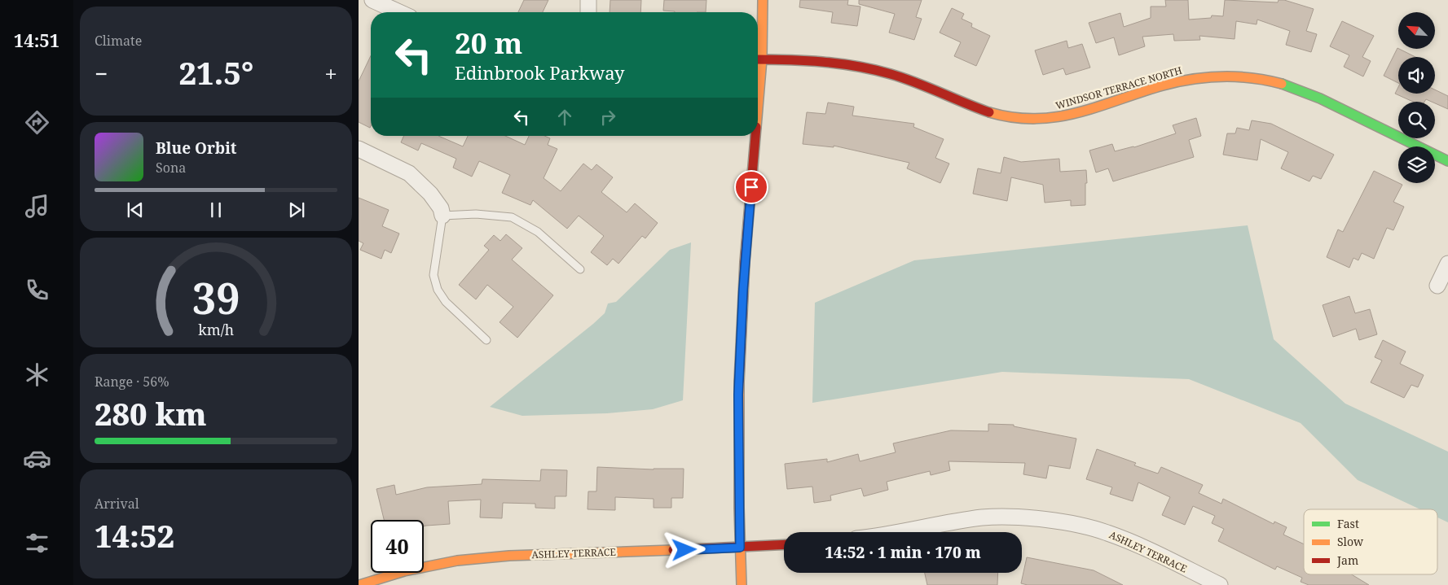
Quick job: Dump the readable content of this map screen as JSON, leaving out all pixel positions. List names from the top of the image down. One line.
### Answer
{"streets":{"street":["WINDSOR TERRACE NORTH","ASHLEY TERRACE"]},"legend":["Fast","Slow","Jam"],"north":"top left","page":{"tabs":"14:51","tile":["Climate",["Range · 56%","280 km"],["Arrival","14:52"]],"turn":["20 m","Edinbrook Parkway"],"heat":["−","21.5°","+"],"song":["Blue Orbit","Sona"],"limit":"40","trip":"14:52 · 1 min · 170 m","gauge":["39","km/h"]}}
